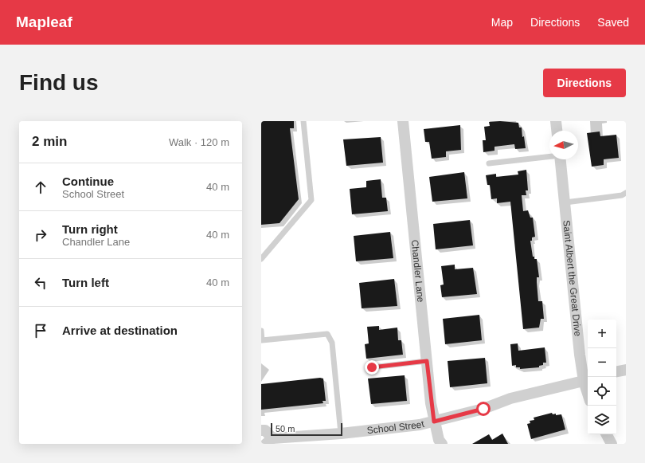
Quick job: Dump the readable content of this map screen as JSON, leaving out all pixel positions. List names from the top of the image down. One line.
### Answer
{"streets":{"street":["Chandler Lane","Saint Albert the Great Drive","School Street"]},"crossings":[["Chandler Lane","School Street"],["Saint Albert the Great Drive","School Street"]],"scale_bar":"50 m","north":"left","page":{"header":"Mapleaf","nav":["Map","Directions","Saved"],"buttons":"Directions","title":"Find us","heading":["2 min","Walk · 120 m"],"list":[["Continue","School Street","40 m"],["Turn right","Chandler Lane","40 m"],["Turn left","40 m"],"Arrive at destination"],"map_buttons":["+","−"],"scale":"50 m"}}
